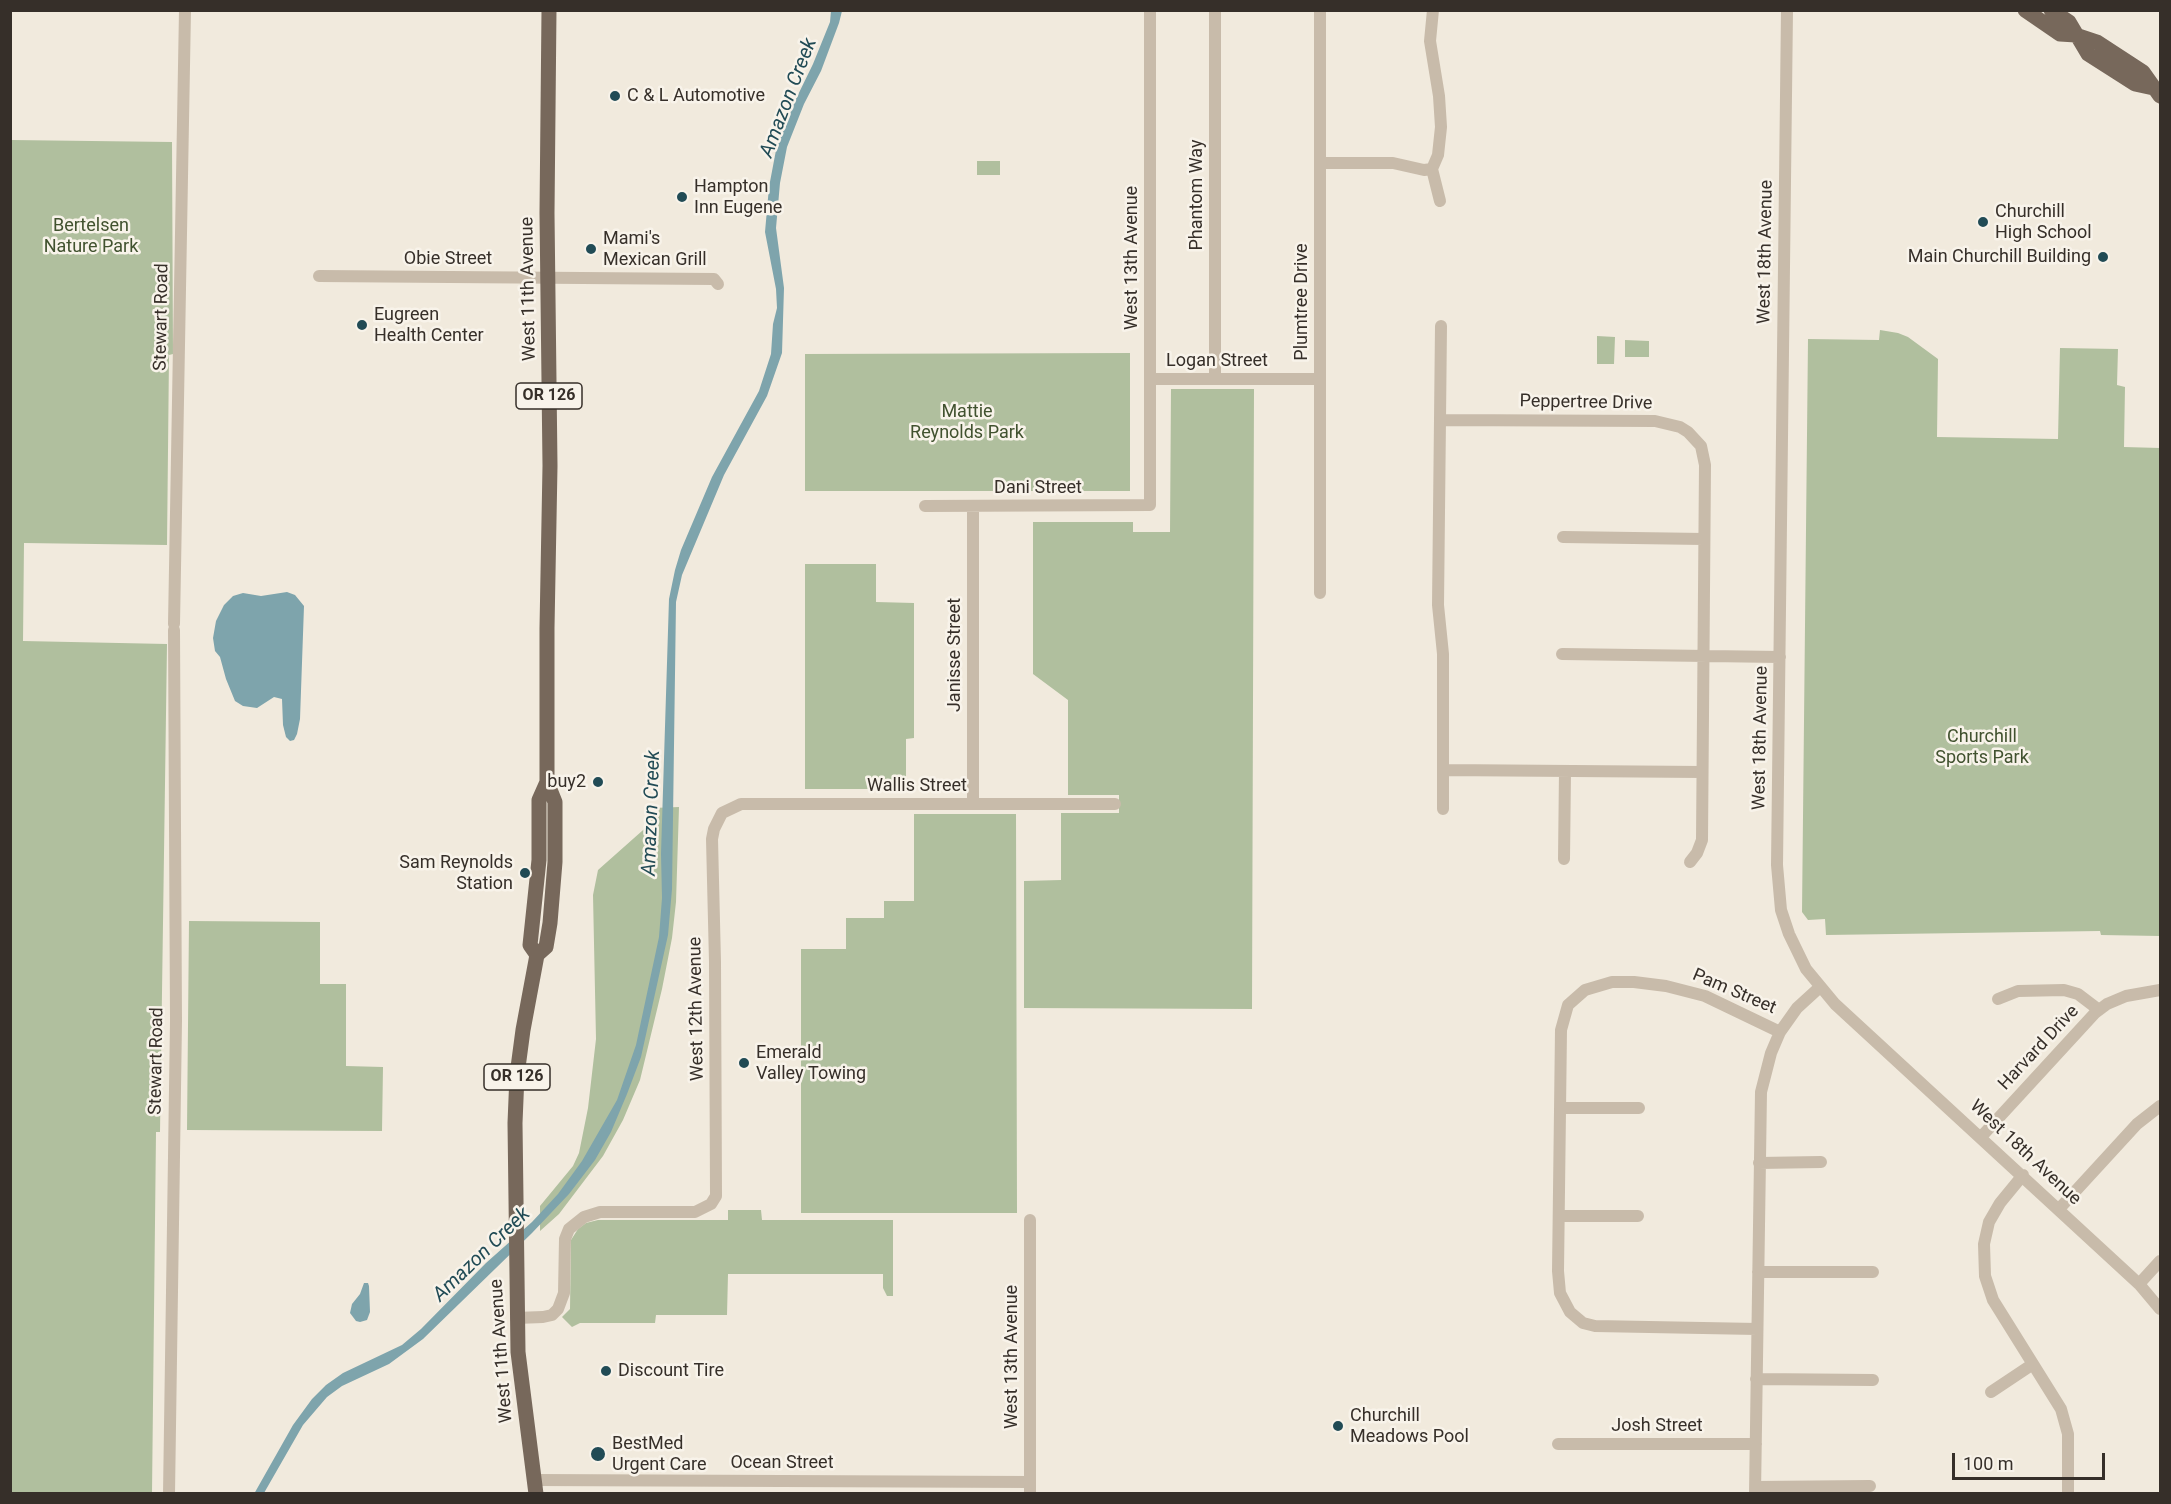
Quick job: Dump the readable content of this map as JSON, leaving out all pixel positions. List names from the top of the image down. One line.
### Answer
{"streets":{"main road":["West 11th Avenue","OR 126"],"street":["Phantom Way","West 18th Avenue","West 13th Avenue","Obie Street","Plumtree Drive","Stewart Road","Logan Street","Peppertree Drive","Dani Street","Janisse Street","Wallis Street","Pam Street","West 12th Avenue","Harvard Drive","Josh Street","Ocean Street"]},"crossings":[["Phantom Way","Logan Street"],["West 18th Avenue","Harvard Drive"],["West 13th Avenue","Logan Street"],["West 13th Avenue","Dani Street"],["West 13th Avenue","Ocean Street"],["Obie Street","West 11th Avenue"],["West 11th Avenue","West 12th Avenue"],["West 11th Avenue","Ocean Street"],["Plumtree Drive","Logan Street"],["Dani Street","Janisse Street"],["Janisse Street","Wallis Street"],["Wallis Street","West 12th Avenue"]],"water":["Amazon Creek"],"parks":["Bertelsen Nature Park","Mattie Reynolds Park","Churchill Sports Park"],"places":["C & L Automotive","Hampton Inn Eugene","Churchill High School","Mami's Mexican Grill","Main Churchill Building","Eugreen Health Center","buy2","Sam Reynolds Station","Emerald Valley Towing","Discount Tire","Churchill Meadows Pool","BestMed Urgent Care"],"scale_bar":"100 m"}
